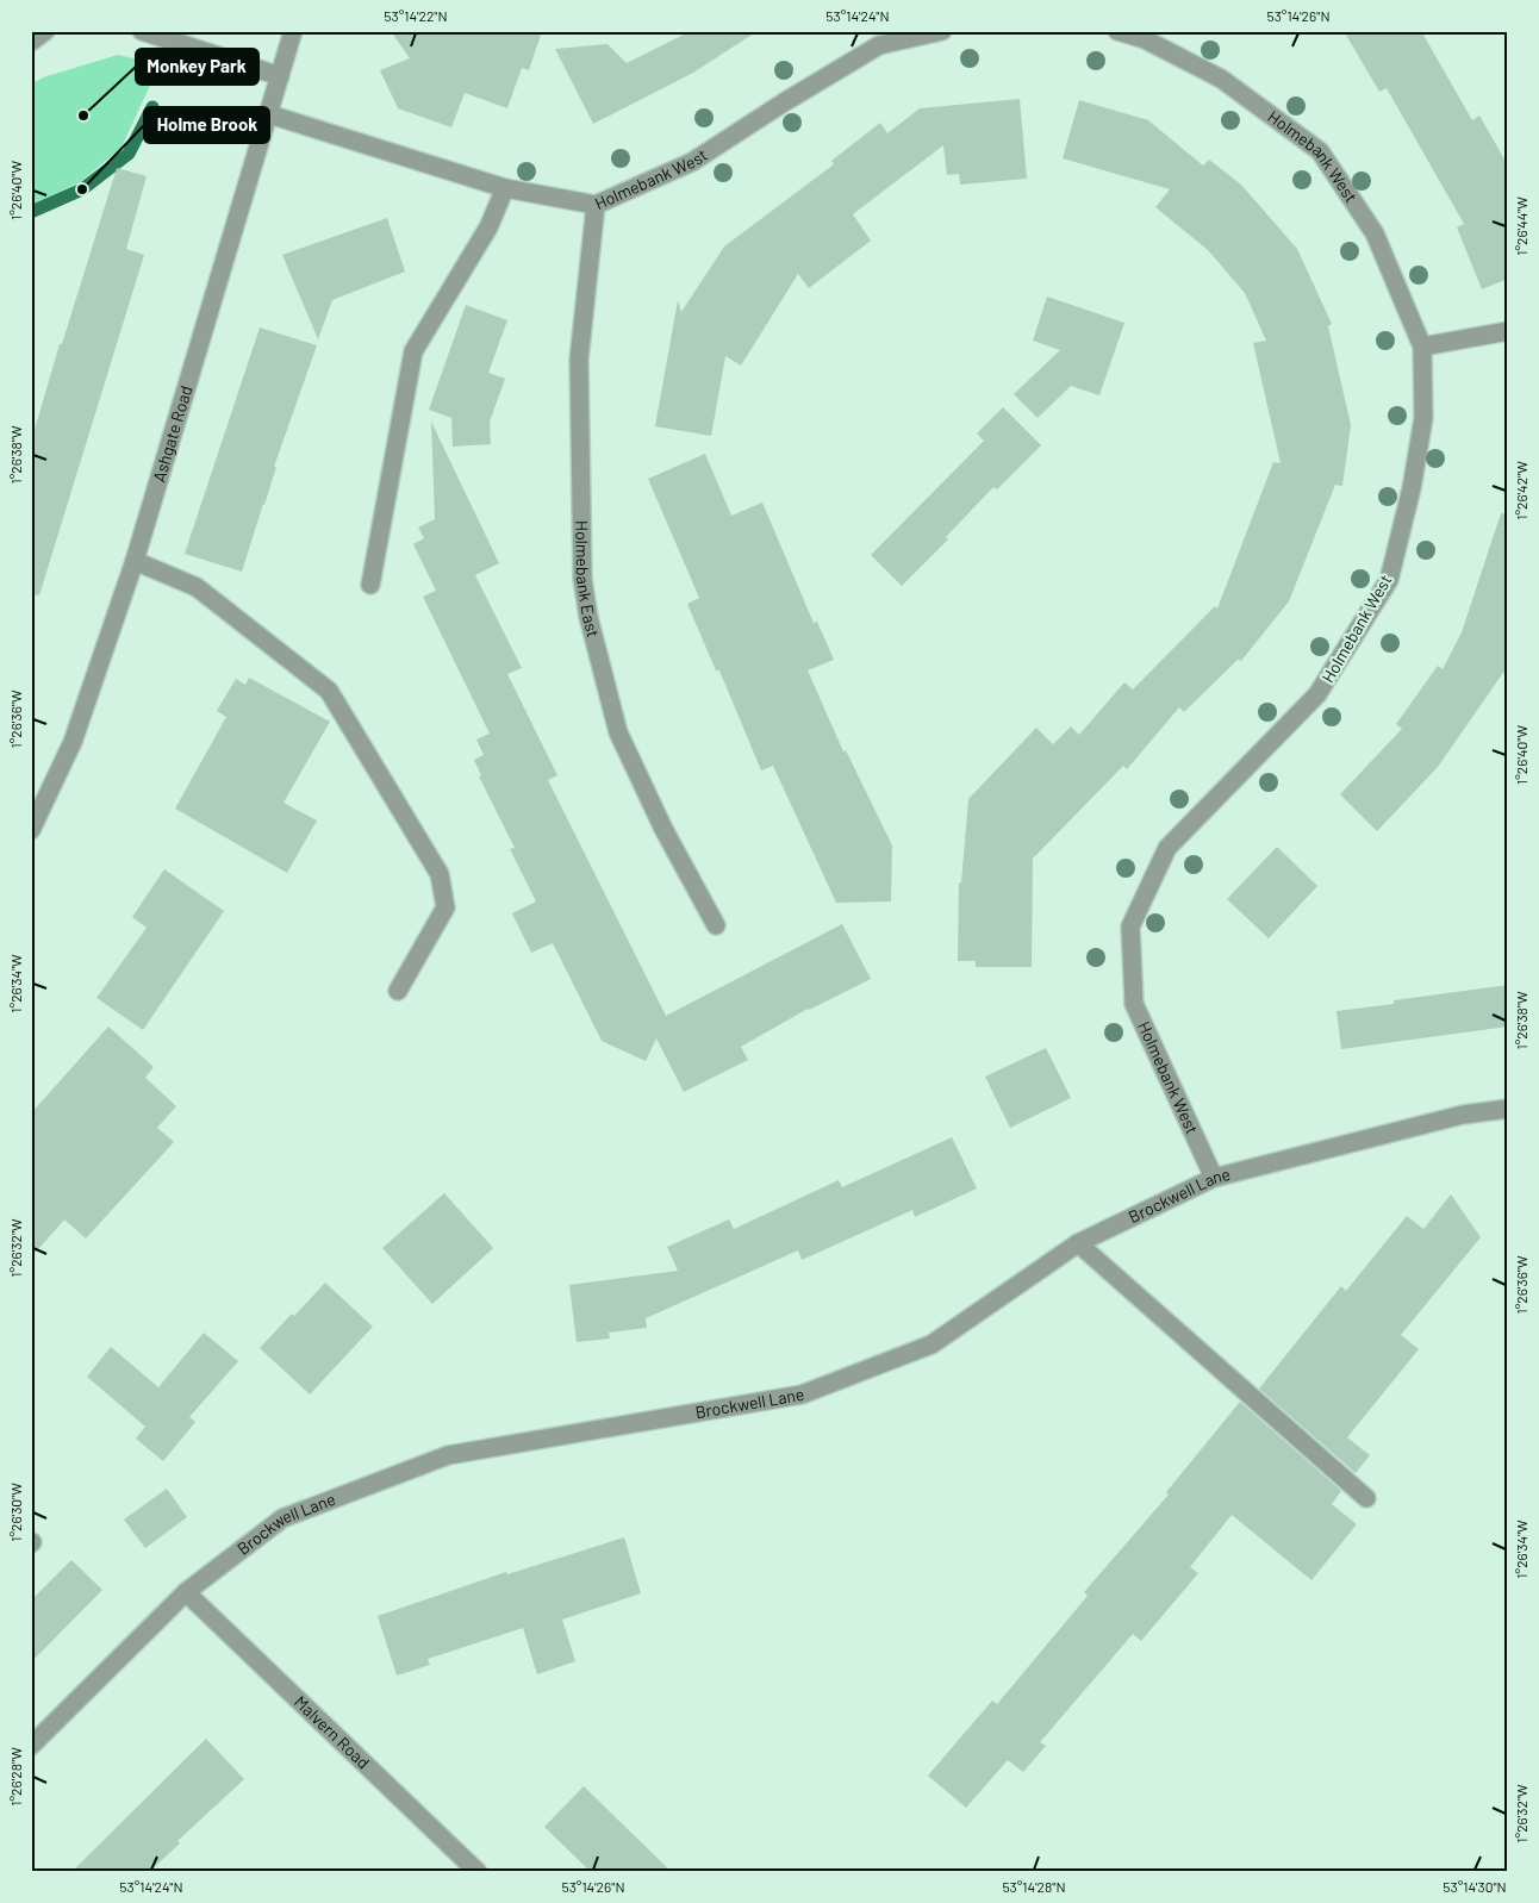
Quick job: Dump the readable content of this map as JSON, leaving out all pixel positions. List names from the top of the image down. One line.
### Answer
{"streets":{"street":["Holmebank West","Ashgate Road","Holmebank East","Brockwell Lane","Malvern Road"]},"crossings":[["Holmebank West","Ashgate Road"],["Holmebank West","Holmebank East"],["Holmebank West","Brockwell Lane"],["Brockwell Lane","Malvern Road"]],"places":["Monkey Park","Holme Brook"],"coordinates":["53°14'22\"N","53°14'24\"N","53°14'26\"N","1°26'40\"W","1°26'44\"W","1°26'38\"W","1°26'42\"W","1°26'36\"W","1°26'34\"W","1°26'32\"W","1°26'30\"W","1°26'28\"W","53°14'28\"N","53°14'30\"N"]}
